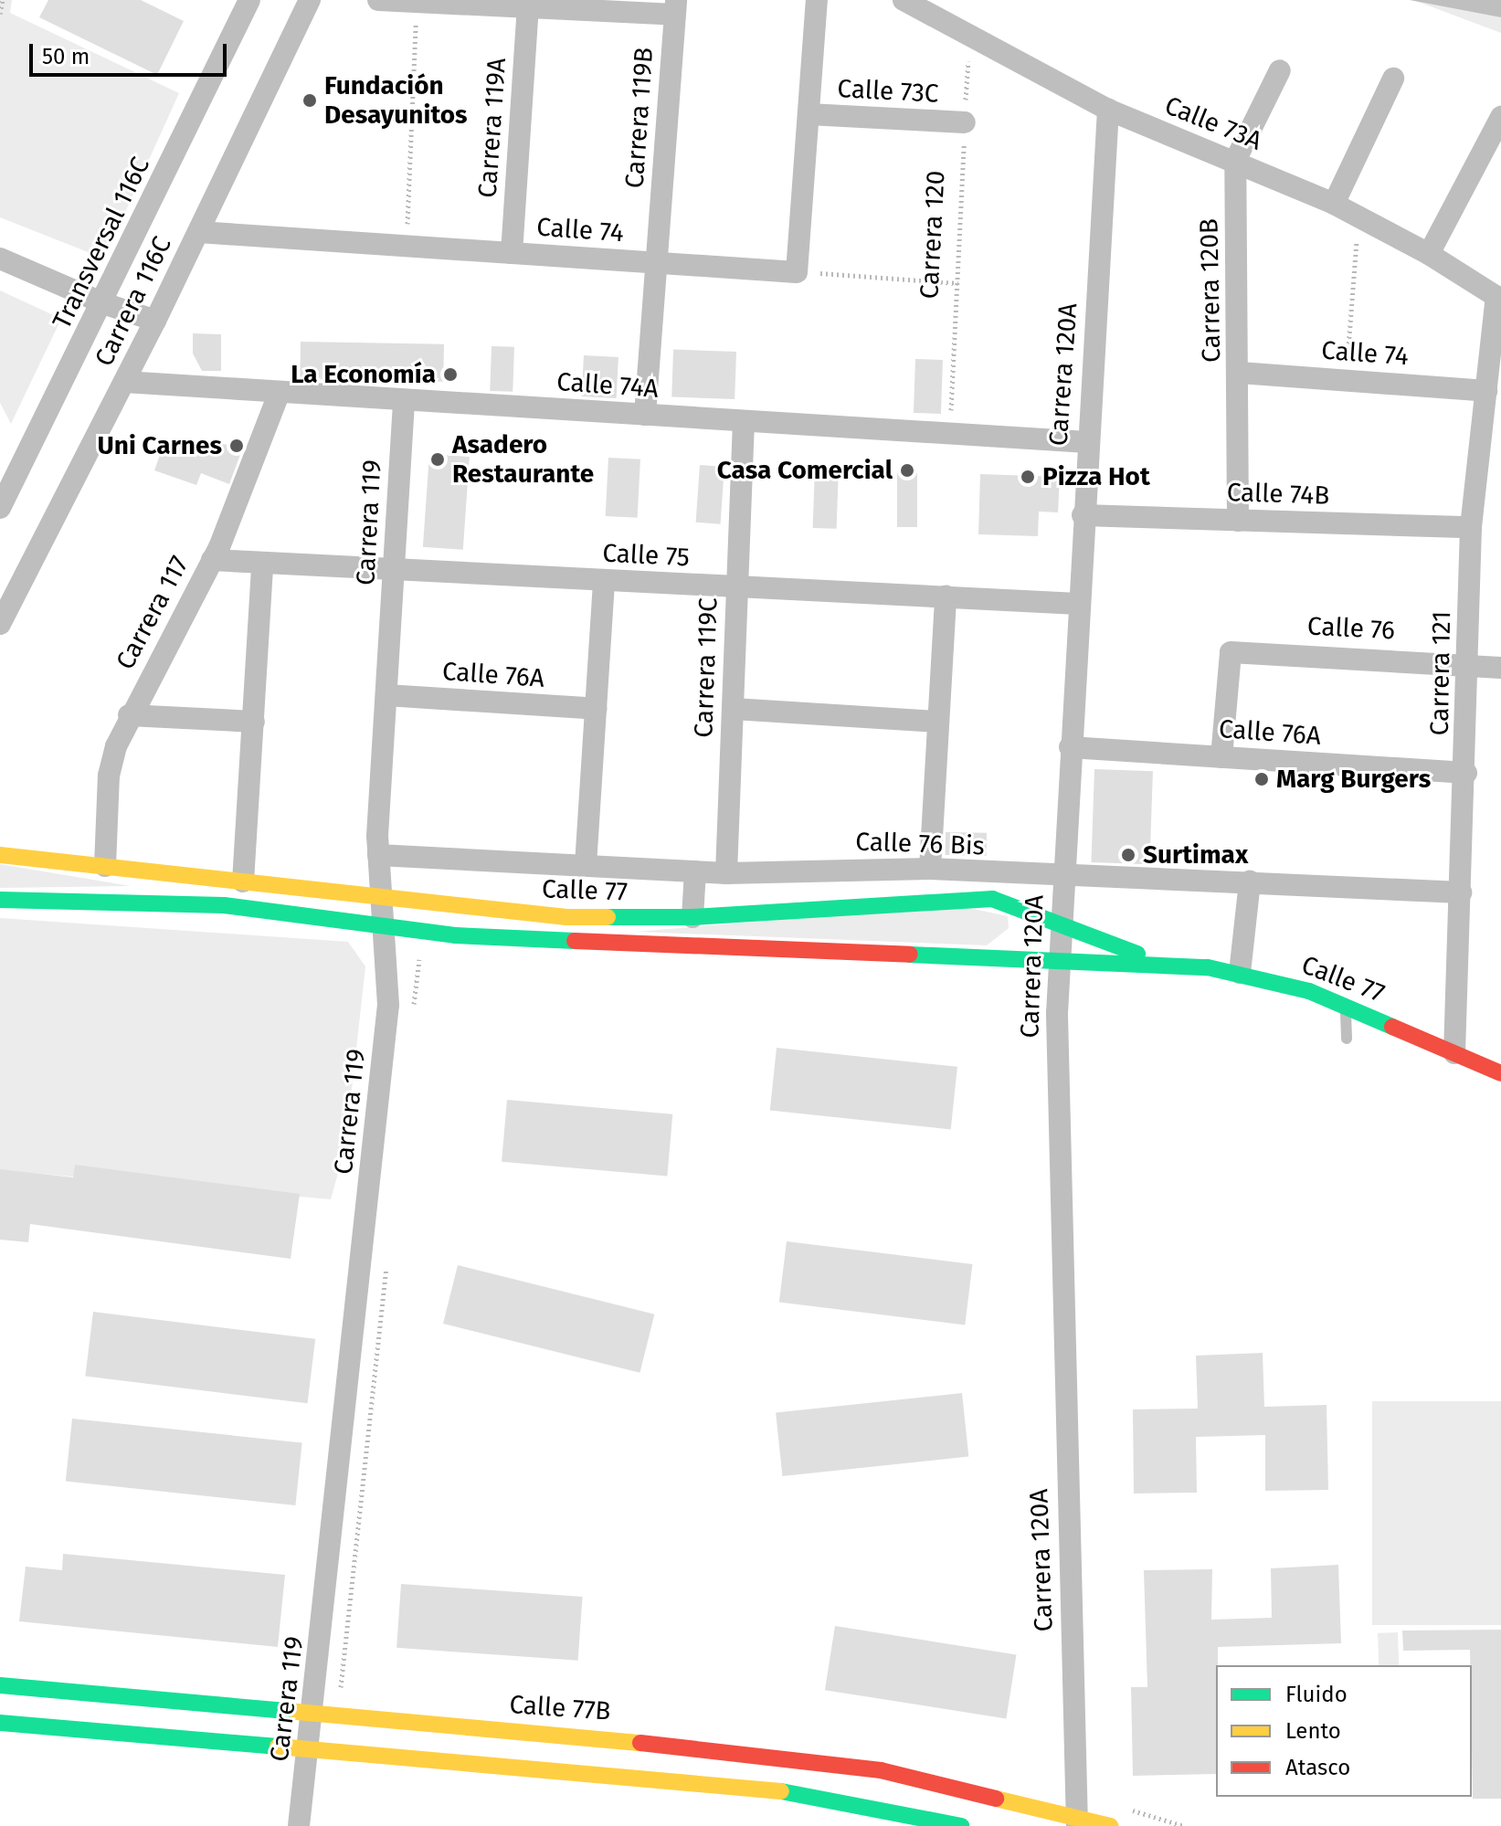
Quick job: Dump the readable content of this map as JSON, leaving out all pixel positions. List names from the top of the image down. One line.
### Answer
{"streets":{"street":["Calle 73C","Carrera 119B","Calle 73A","Carrera 119A","Calle 74","Transversal 116C","Carrera 120B","Carrera 116C","Carrera 120A","Calle 74A","Calle 74B","Carrera 119","Calle 75","Carrera 117","Calle 76","Carrera 119C","Carrera 121","Calle 76A","Calle 76 Bis","Calle 77","Calle 77B"],"path":["Carrera 120"]},"crossings":[["Calle 73C","Carrera 120"],["Carrera 119B","Calle 74"],["Carrera 119B","Calle 74A"],["Calle 73A","Carrera 120"],["Calle 73A","Carrera 120B"],["Calle 73A","Carrera 120A"],["Calle 73A","Carrera 121"],["Carrera 119A","Calle 74"],["Calle 74","Carrera 120B"],["Calle 74","Carrera 116C"],["Calle 74","Carrera 121"],["Carrera 120","Calle 74A"],["Carrera 120B","Calle 74B"],["Carrera 116C","Calle 74A"],["Carrera 120A","Calle 74A"],["Carrera 120A","Calle 74B"],["Carrera 120A","Calle 75"],["Carrera 120A","Calle 76A"],["Carrera 120A","Calle 76 Bis"],["Carrera 120A","Calle 77"],["Carrera 120A","Calle 77B"],["Calle 74A","Carrera 119"],["Calle 74A","Carrera 117"],["Calle 74A","Carrera 119C"],["Calle 74B","Carrera 121"],["Carrera 119","Calle 75"],["Carrera 119","Calle 76A"],["Carrera 119","Calle 76 Bis"],["Carrera 119","Calle 77"],["Carrera 119","Calle 77B"],["Calle 75","Carrera 117"],["Calle 75","Carrera 119C"],["Carrera 117","Calle 77"],["Calle 76","Carrera 121"],["Calle 76","Calle 76A"],["Carrera 119C","Calle 76 Bis"],["Carrera 121","Calle 76A"],["Carrera 121","Calle 76 Bis"],["Carrera 121","Calle 77"]],"places":["Fundación Desayunitos","La Economía","Uni Carnes","Asadero Restaurante","Casa Comercial","Pizza Hot","Marg Burgers","Surtimax"],"legend":["Fluido","Lento","Atasco"],"scale_bar":"50 m"}
